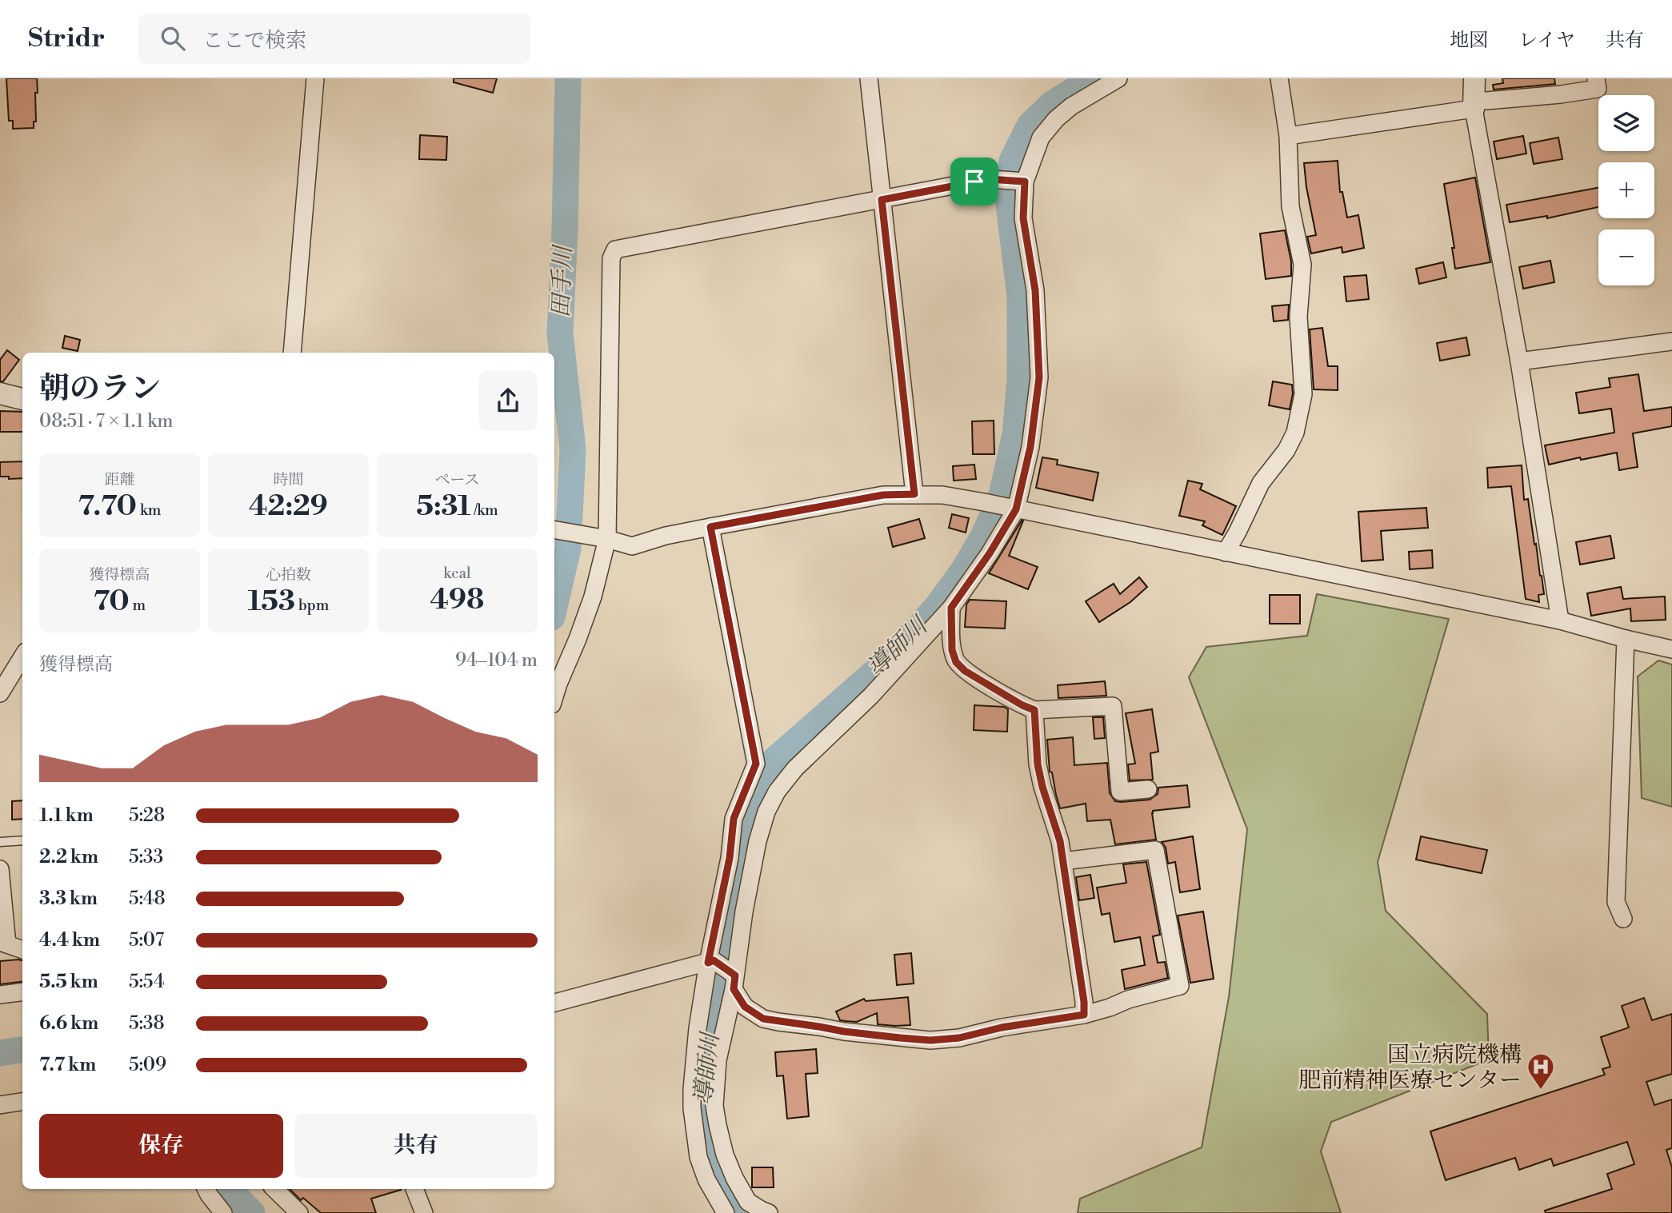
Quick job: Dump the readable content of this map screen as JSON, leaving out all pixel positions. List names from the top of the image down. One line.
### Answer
{"water":["田手川","導師川"],"places":{"hospital":["国立病院機構 肥前精神医療センター"]},"page":{"header":"Stridr","search":"ここで検索","nav":["地図","レイヤ","共有"],"map_buttons":["+","−"],"heading":["朝のラン","08:51 · 7 × 1.1 km"],"stats":[["距離","7.70 km"],["時間","42:29"],["ペース","5:31 /km"],["獲得標高","70 m"],["心拍数","153 bpm"],["kcal","498"]],"chart":["獲得標高","94–104 m"],"list":[{"name":"1.1 km","note":"5:28"},{"name":"2.2 km","note":"5:33"},{"name":"3.3 km","note":"5:48"},{"name":"4.4 km","note":"5:07"},{"name":"5.5 km","note":"5:54"},{"name":"6.6 km","note":"5:38"},{"name":"7.7 km","note":"5:09"}],"buttons":["保存","共有"]}}
